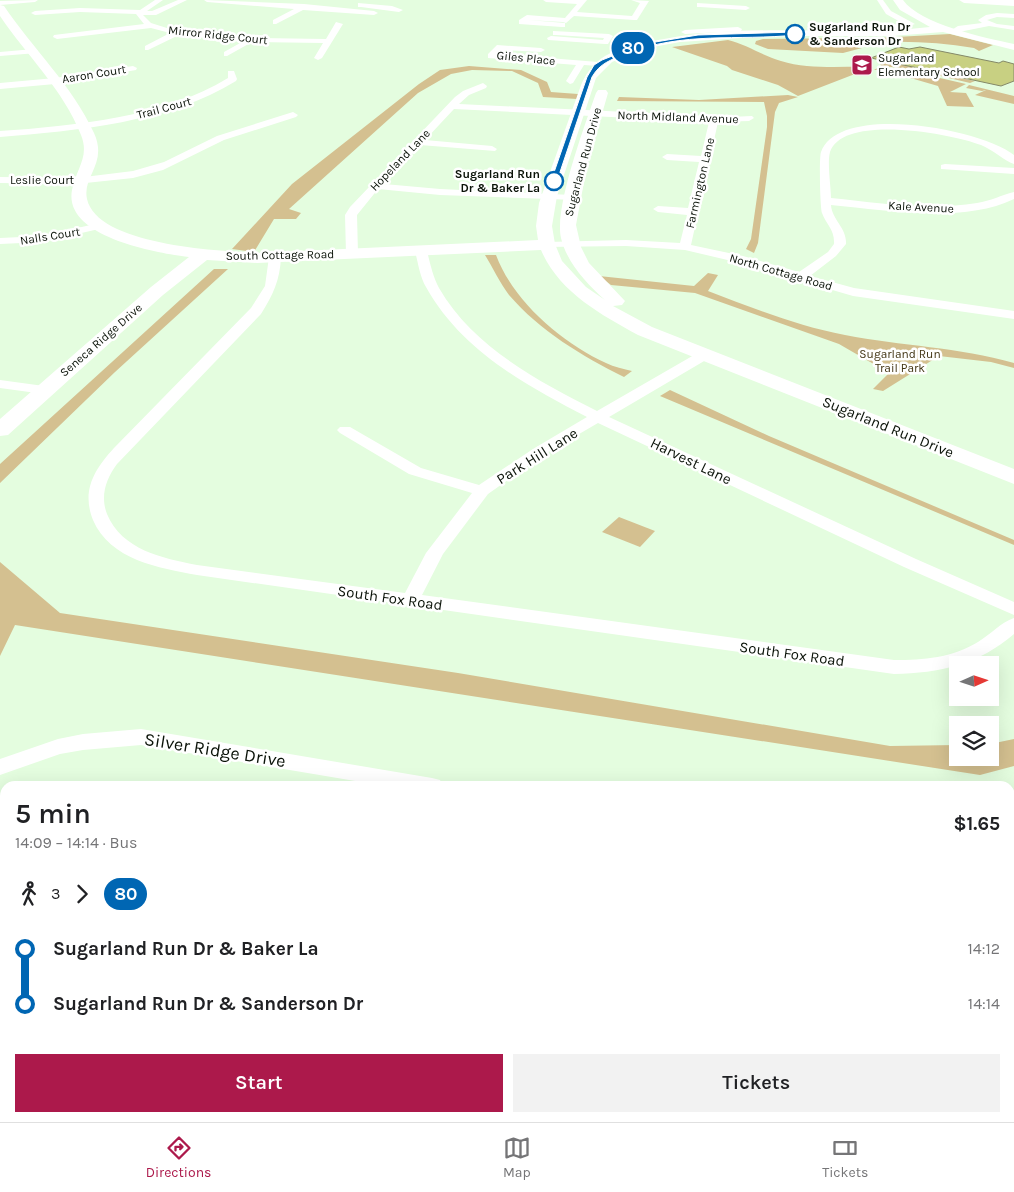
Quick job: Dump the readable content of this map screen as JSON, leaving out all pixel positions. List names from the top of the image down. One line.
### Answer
{"streets":{"street":["Mirror Ridge Court","Giles Place","Aaron Court","Trail Court","North Midland Avenue","Hopeland Lane","Sugarland Run Drive","Leslie Court","Farmington Lane","Kale Avenue","Nalls Court","South Cottage Road","North Cottage Road","Seneca Ridge Drive","Park Hill Lane","Harvest Lane","South Fox Road","Silver Ridge Drive"]},"crossings":[["Giles Place","Sugarland Run Drive"],["Aaron Court","South Cottage Road"],["Trail Court","South Cottage Road"],["North Midland Avenue","Hopeland Lane"],["North Midland Avenue","Sugarland Run Drive"],["North Midland Avenue","Farmington Lane"],["Hopeland Lane","South Cottage Road"],["Sugarland Run Drive","South Cottage Road"],["Sugarland Run Drive","North Cottage Road"],["Sugarland Run Drive","Park Hill Lane"],["Leslie Court","South Cottage Road"],["Farmington Lane","North Cottage Road"],["Nalls Court","South Cottage Road"],["South Cottage Road","North Cottage Road"],["South Cottage Road","Seneca Ridge Drive"],["South Cottage Road","Harvest Lane"],["South Cottage Road","South Fox Road"],["Park Hill Lane","Harvest Lane"],["Park Hill Lane","South Fox Road"]],"parks":["Sugarland Run Trail Park"],"places":{"other":["Sugarland Run Dr & Sanderson Dr","Sugarland Run Dr & Baker La"],"school or university":["Sugarland Elementary School"]},"lines":["bus line 80"],"north":"right","page":{"on_map":"80","heading":["5 min","14:09 – 14:14 · Bus","$1.65"],"legs":["3","80"],"list":[{"name":"Sugarland Run Dr & Baker La","value":"14:12"},{"name":"Sugarland Run Dr & Sanderson Dr","value":"14:14"}],"buttons":["Start","Tickets"],"tabs":["Directions","Map","Tickets"]}}
